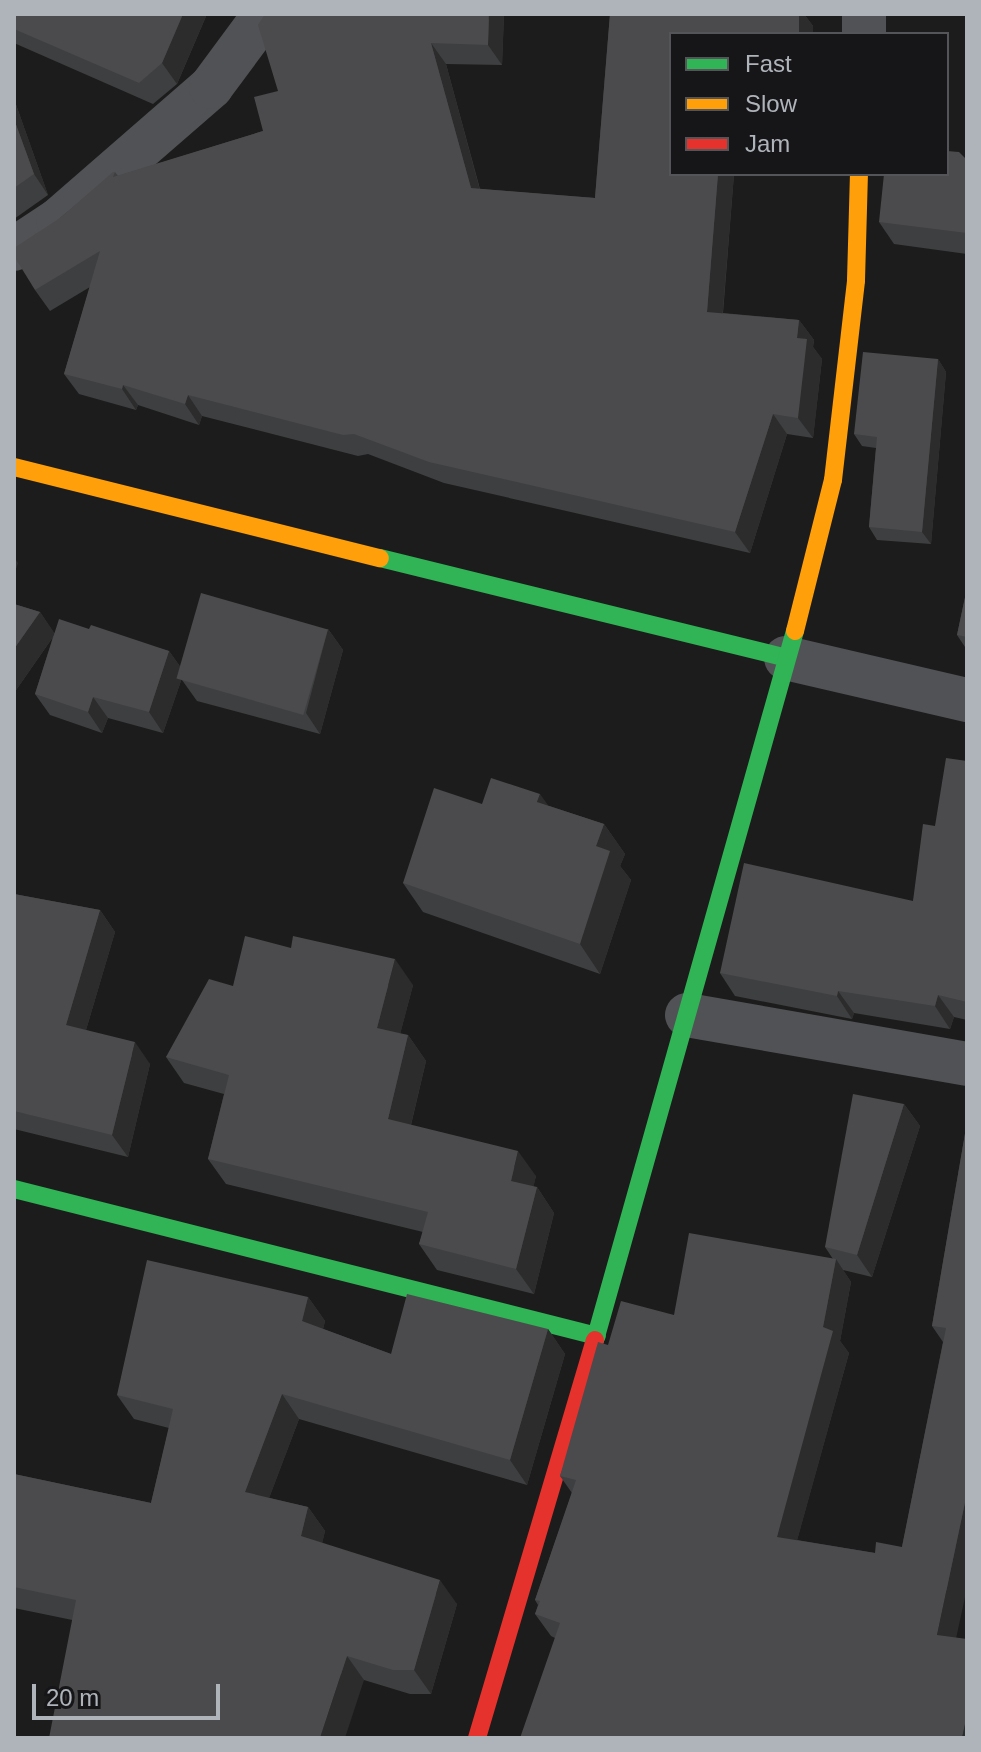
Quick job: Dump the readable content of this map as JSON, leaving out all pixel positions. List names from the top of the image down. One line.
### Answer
{"legend":["Fast","Slow","Jam"],"scale_bar":"20 m"}
